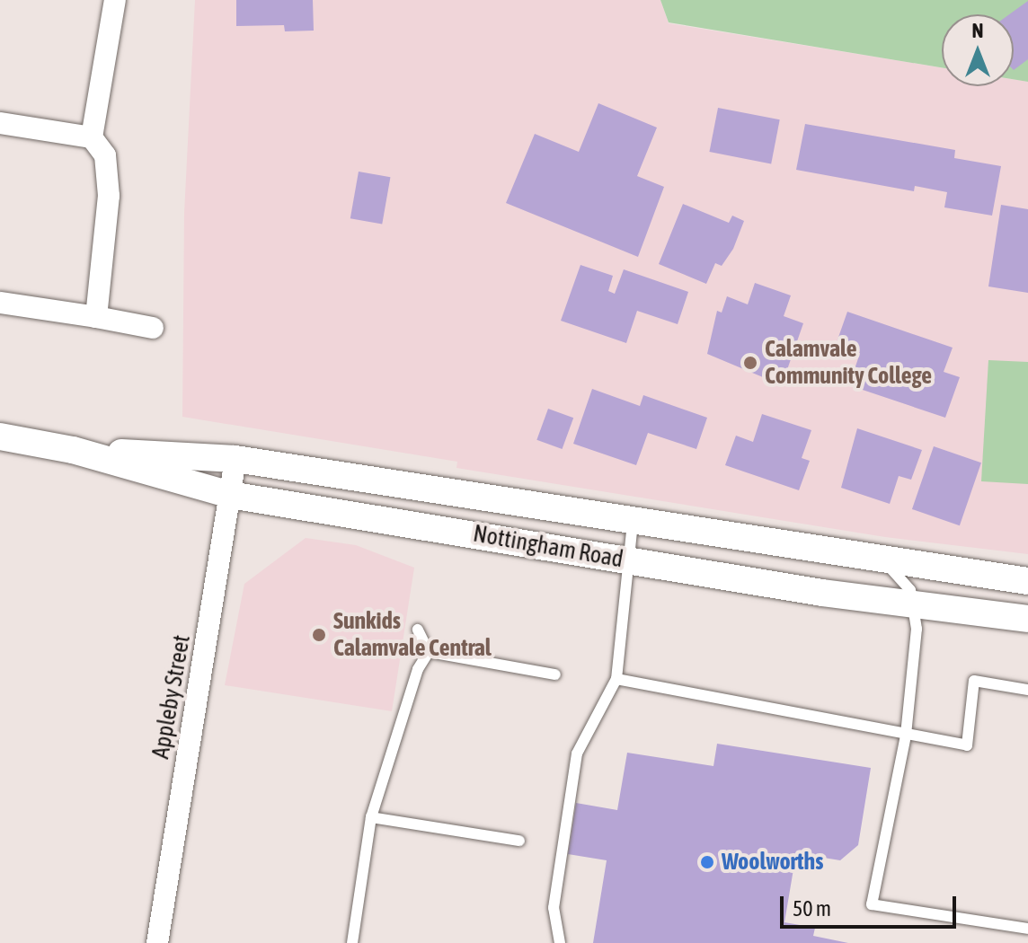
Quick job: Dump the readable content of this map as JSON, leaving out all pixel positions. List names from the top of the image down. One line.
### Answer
{"streets":{"street":["Nottingham Road","Appleby Street"]},"crossings":[["Nottingham Road","Appleby Street"]],"places":["Calamvale Community College","Sunkids Calamvale Central","Woolworths"],"scale_bar":"50 m","north":"top"}
